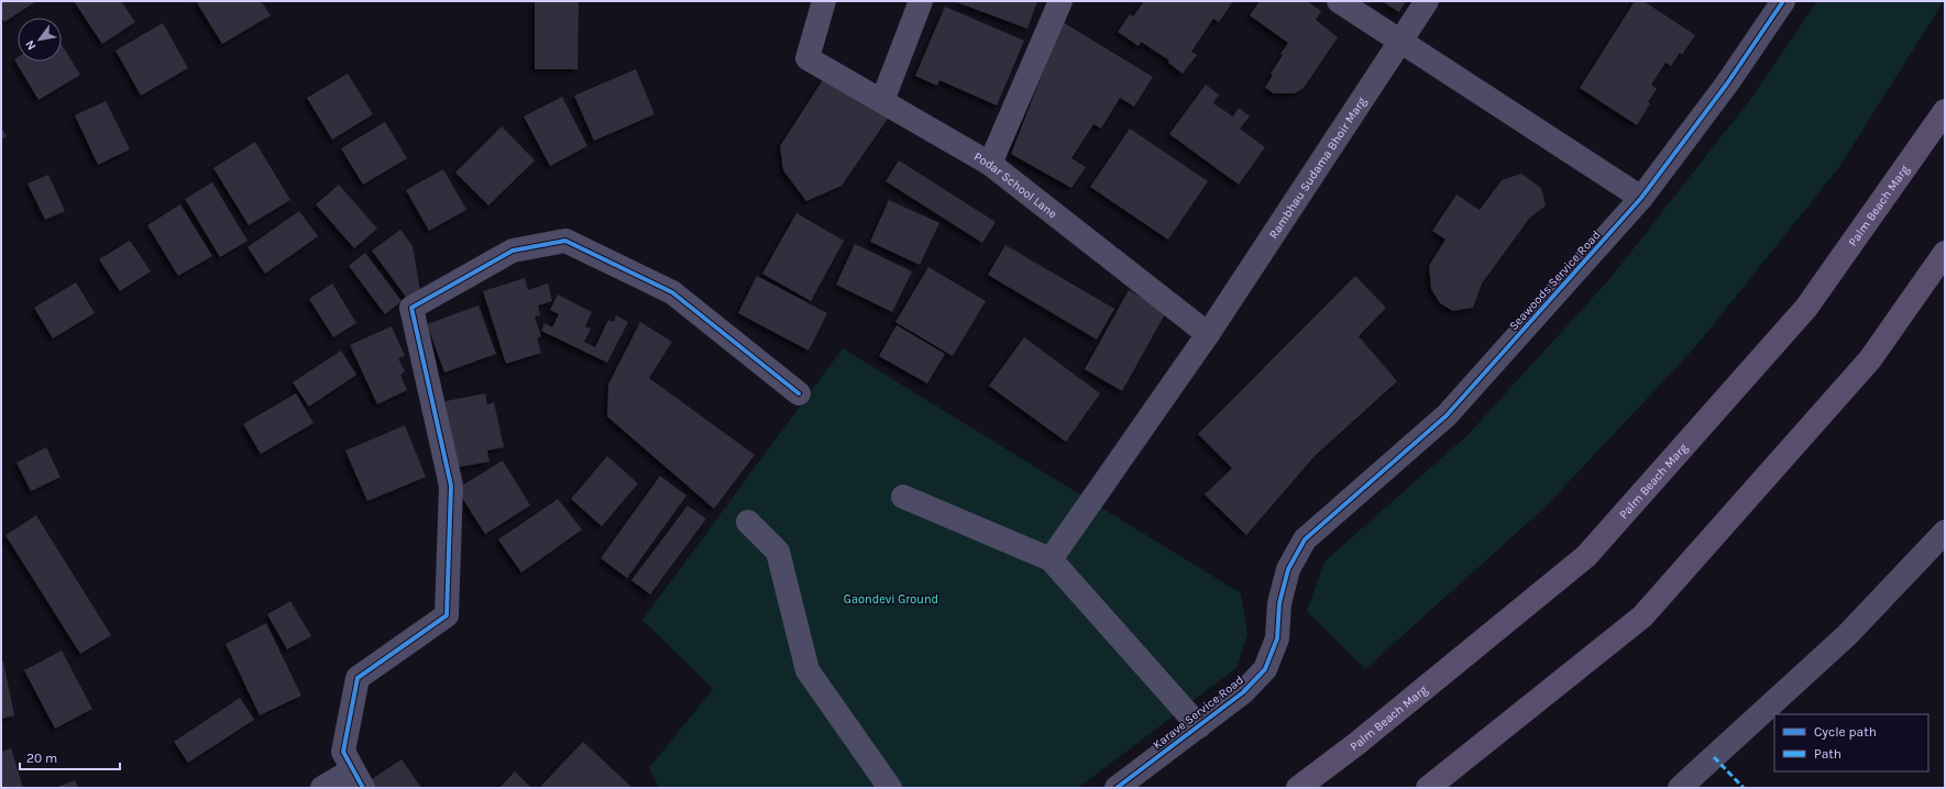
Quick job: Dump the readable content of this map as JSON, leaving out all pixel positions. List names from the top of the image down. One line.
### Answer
{"streets":{"main road":["Palm Beach Marg"],"street":["Rambhau Sudama Bhoir Marg","Podar School Lane","Seawoods Service Road","Karave Service Road"]},"crossings":[["Rambhau Sudama Bhoir Marg","Podar School Lane"],["Seawoods Service Road","Karave Service Road"]],"parks":["Gaondevi Ground"],"legend":["Cycle path","Path"],"scale_bar":"20 m","north":"bottom left"}
